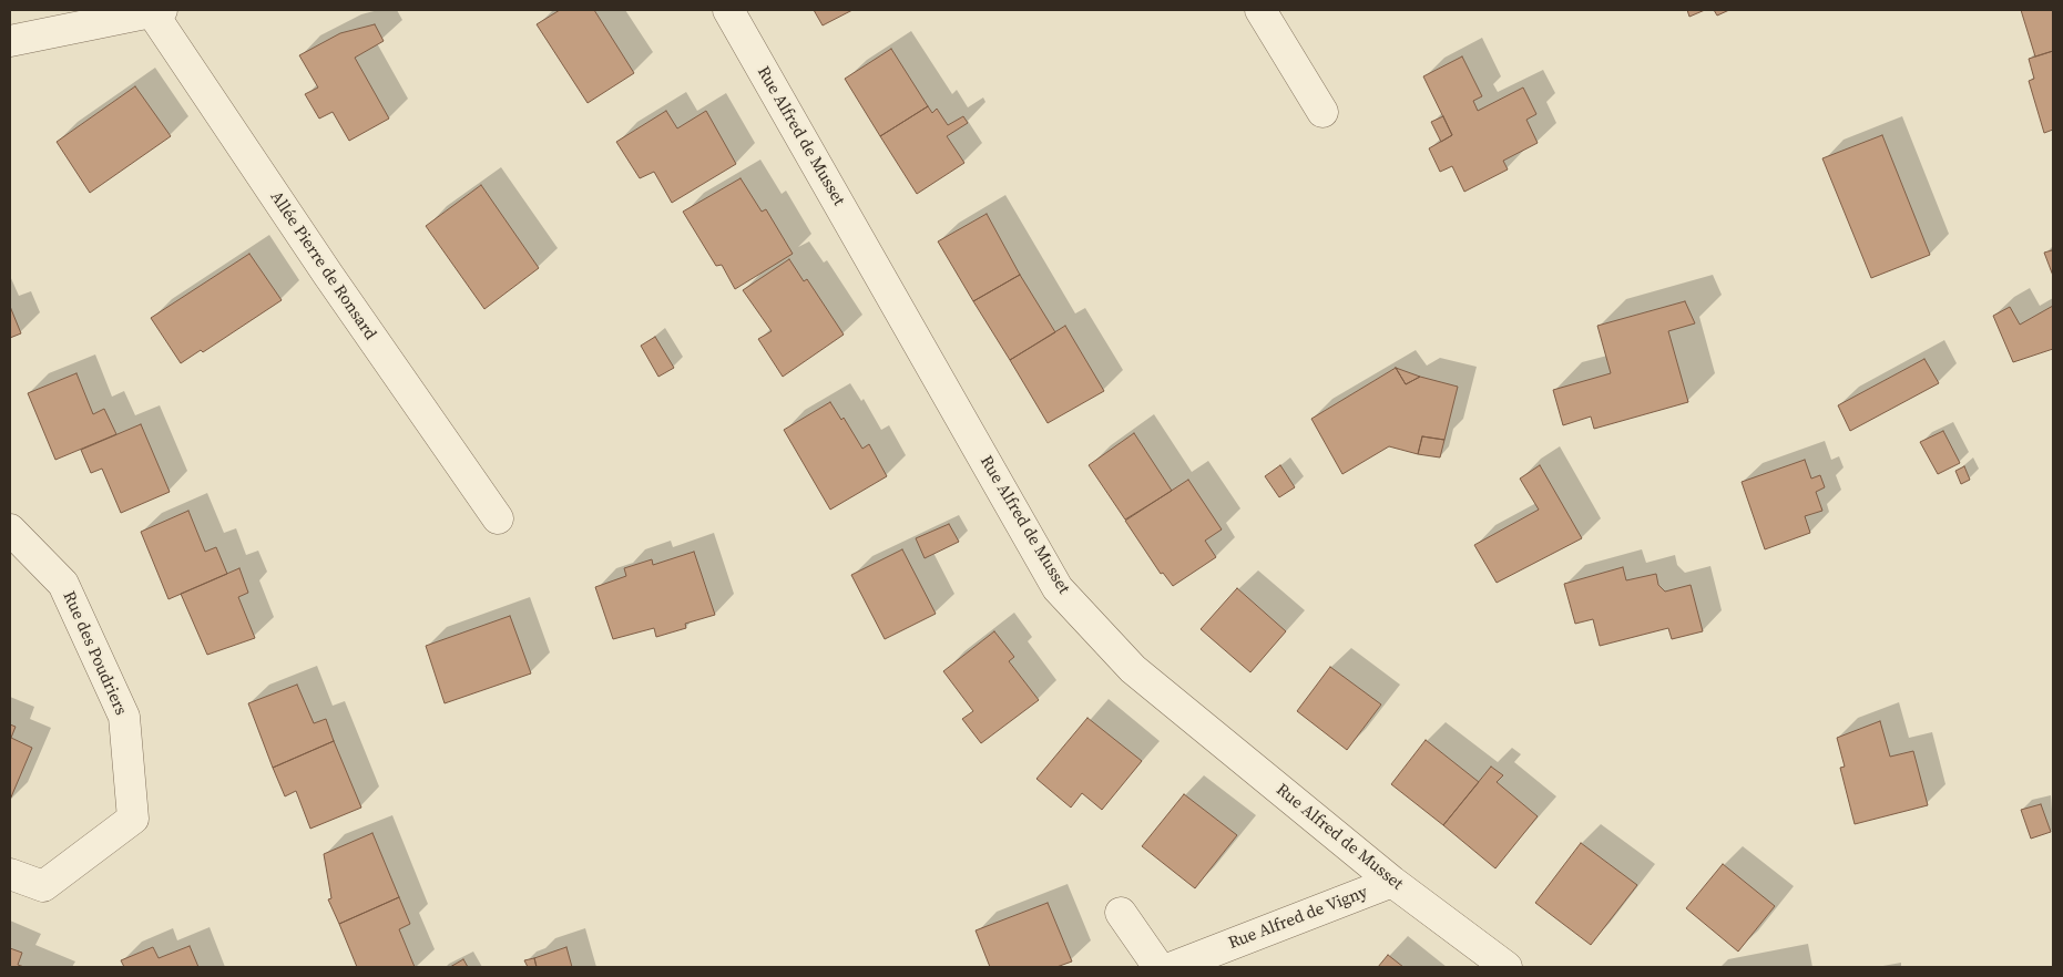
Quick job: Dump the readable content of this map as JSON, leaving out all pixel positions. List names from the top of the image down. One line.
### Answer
{"streets":{"street":["Rue Alfred de Musset","Allée Pierre de Ronsard","Rue des Poudriers","Rue Alfred de Vigny"]},"crossings":[["Rue Alfred de Musset","Rue Alfred de Vigny"]]}
